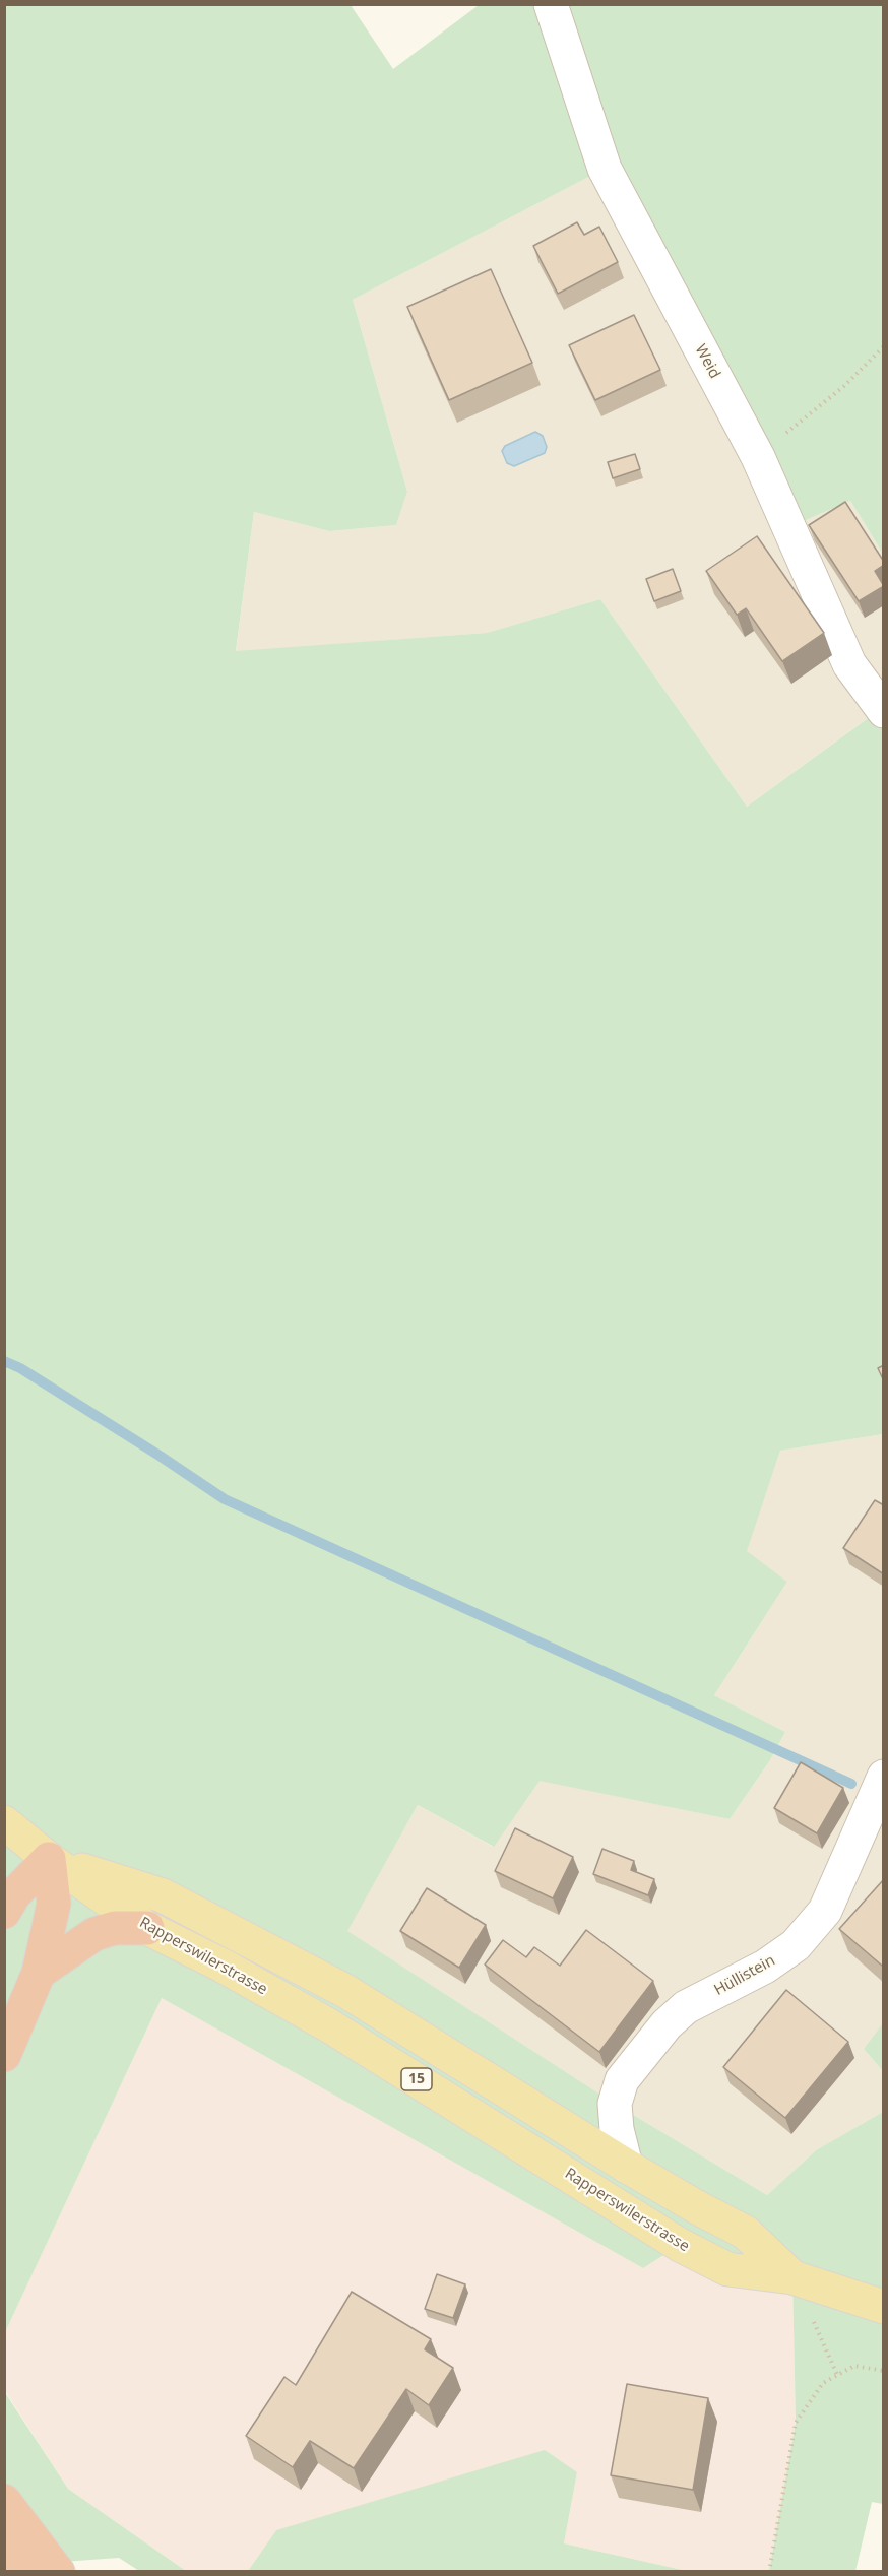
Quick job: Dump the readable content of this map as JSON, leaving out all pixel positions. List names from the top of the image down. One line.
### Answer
{"streets":{"main road":["Rapperswilerstrasse","15"],"street":["Weid","Hüllistein"]},"crossings":[["Rapperswilerstrasse","Hüllistein"],["Rapperswilerstrasse","15"]]}
